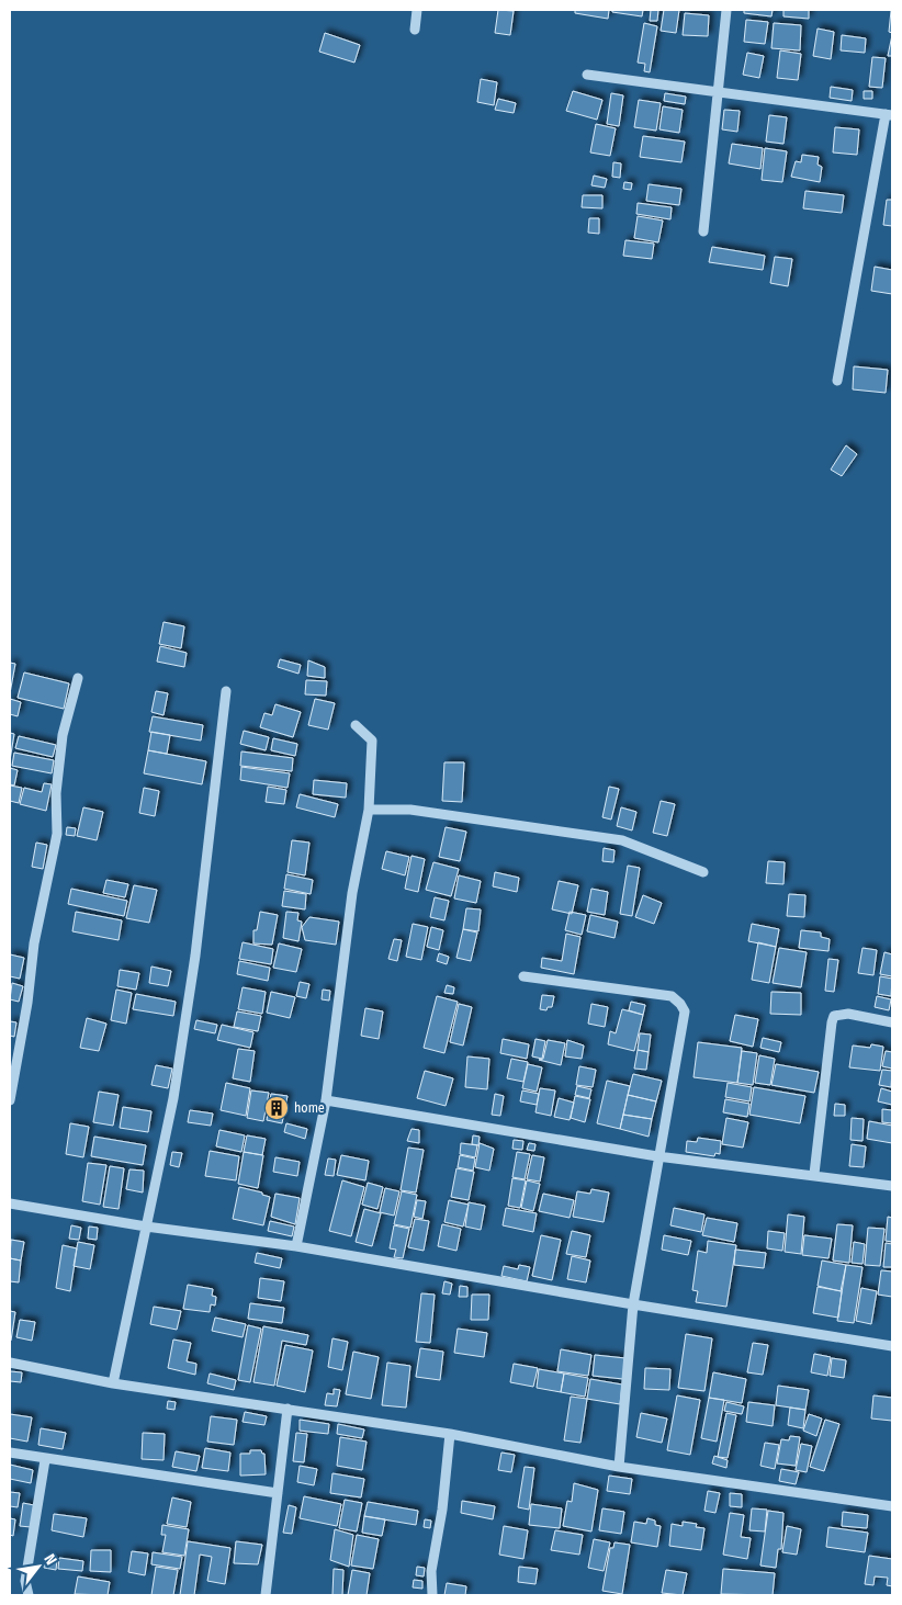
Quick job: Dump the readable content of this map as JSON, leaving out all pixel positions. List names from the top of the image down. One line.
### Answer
{"places":{"building":["home"]},"north":"top right"}
